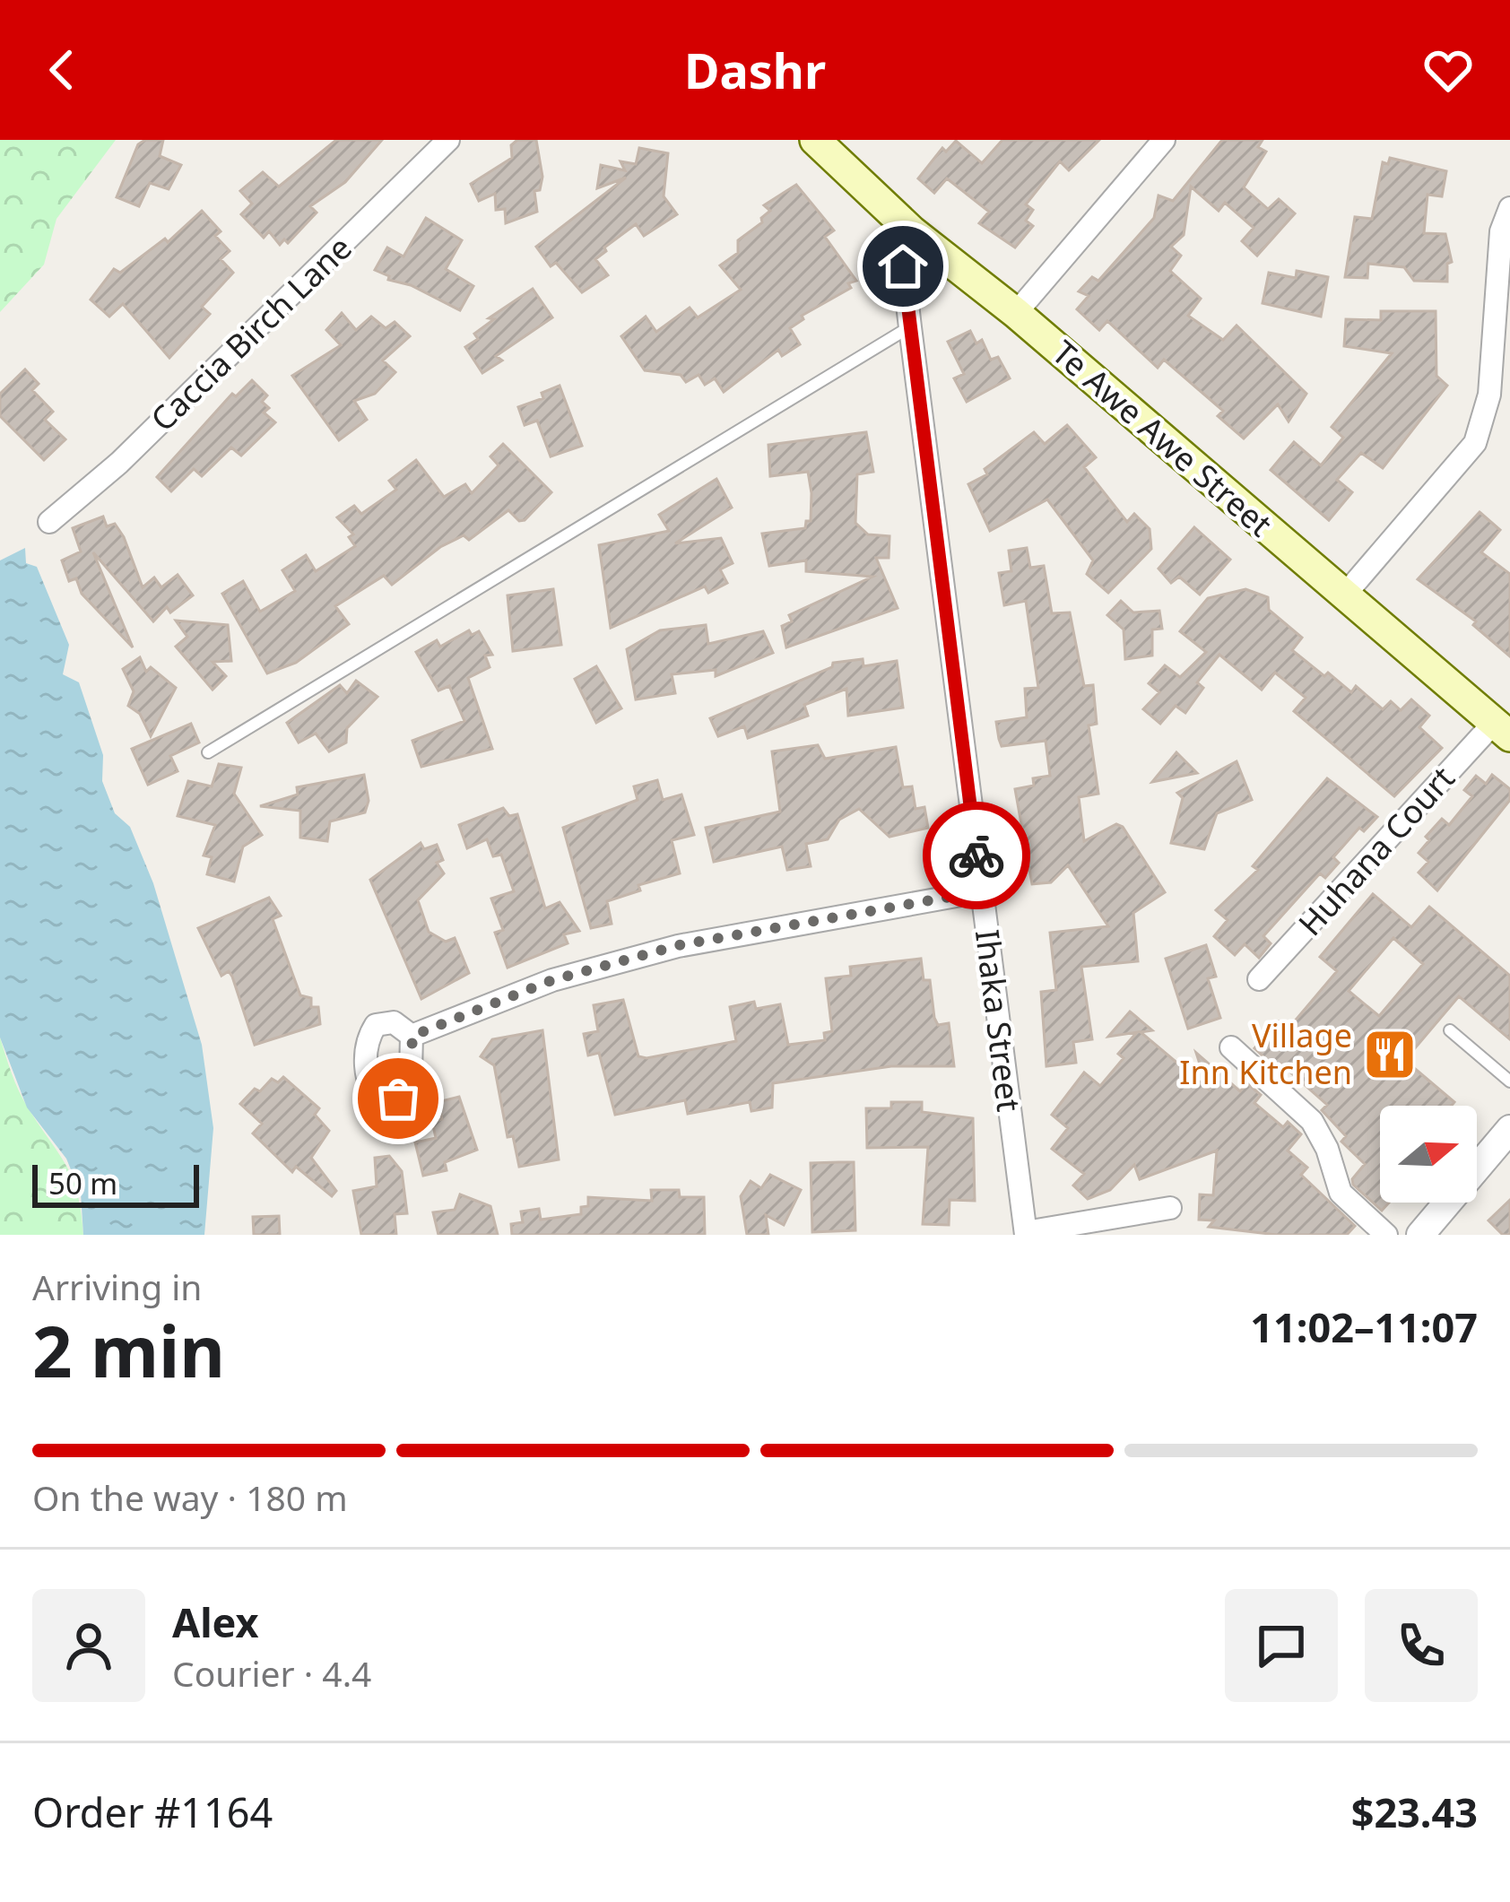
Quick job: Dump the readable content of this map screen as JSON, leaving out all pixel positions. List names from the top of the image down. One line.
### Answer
{"streets":{"main road":["Te Awe Awe Street"],"street":["Caccia Birch Lane","Huhana Court","Ihaka Street"]},"crossings":[["Te Awe Awe Street","Huhana Court"],["Te Awe Awe Street","Ihaka Street"]],"places":{"restaurant":["Village Inn Kitchen"]},"scale_bar":"50 m","north":"right","page":{"header":"Dashr","scale":"50 m","heading":["2 min","Arriving in","11:02–11:07"],"panel":["Alex","Courier · 4.4","Order #1164","$23.43"],"bar":"On the way · 180 m"}}
